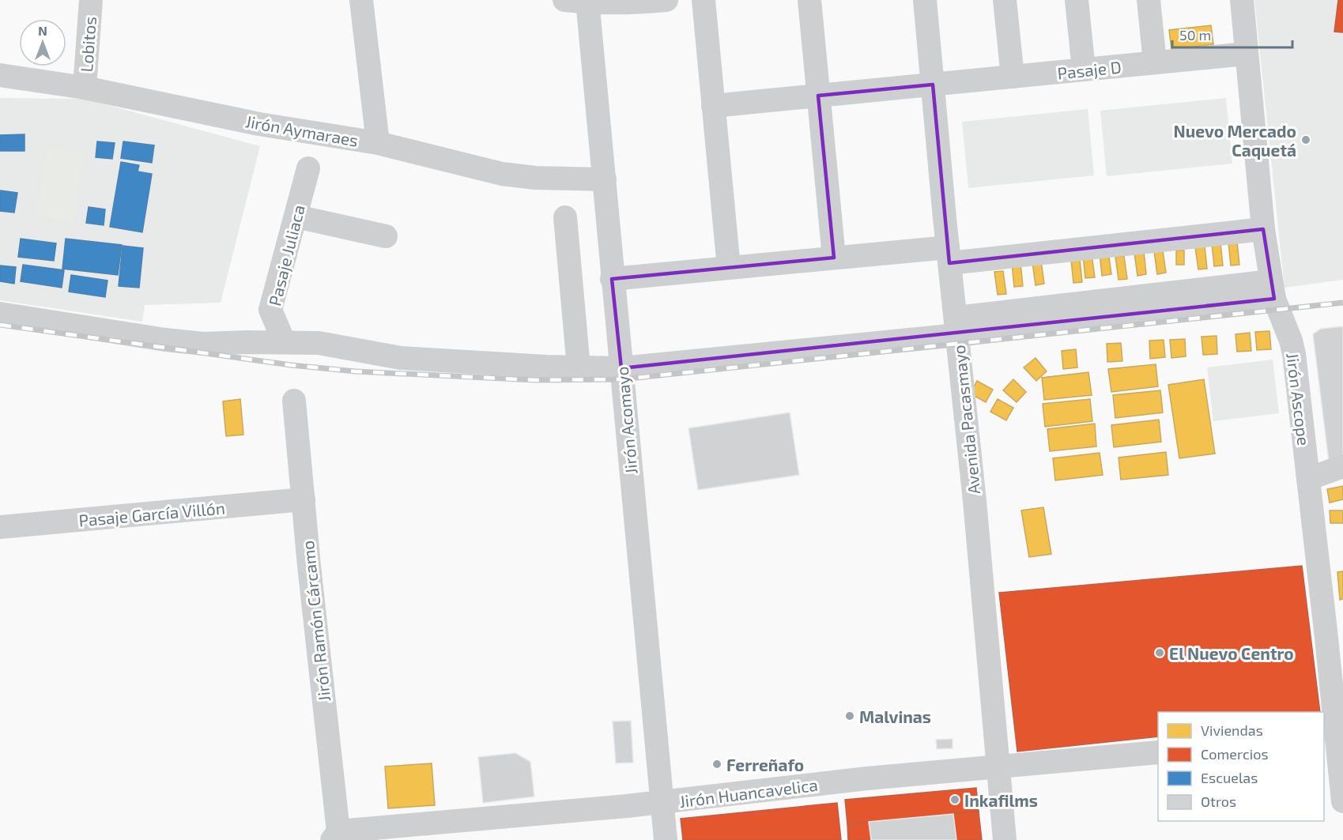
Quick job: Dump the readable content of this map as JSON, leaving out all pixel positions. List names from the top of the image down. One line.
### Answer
{"streets":{"street":["Lobitos","Pasaje D","Jirón Aymaraes","Pasaje Juliaca","Jirón Ascope","Avenida Pacasmayo","Jirón Acomayo","Pasaje García Villón","Jirón Ramón Cárcamo","Jirón Huancavelica"]},"crossings":[["Lobitos","Jirón Aymaraes"],["Pasaje D","Jirón Ascope"],["Pasaje D","Avenida Pacasmayo"],["Jirón Aymaraes","Jirón Acomayo"],["Avenida Pacasmayo","Jirón Huancavelica"],["Jirón Acomayo","Jirón Huancavelica"],["Pasaje García Villón","Jirón Ramón Cárcamo"],["Jirón Ramón Cárcamo","Jirón Huancavelica"]],"places":["Nuevo Mercado Caquetá","El Nuevo Centro","Malvinas","Ferreñafo","Inkafilms"],"legend":["Viviendas","Comercios","Escuelas","Otros"],"scale_bar":"50 m","north":"top"}
